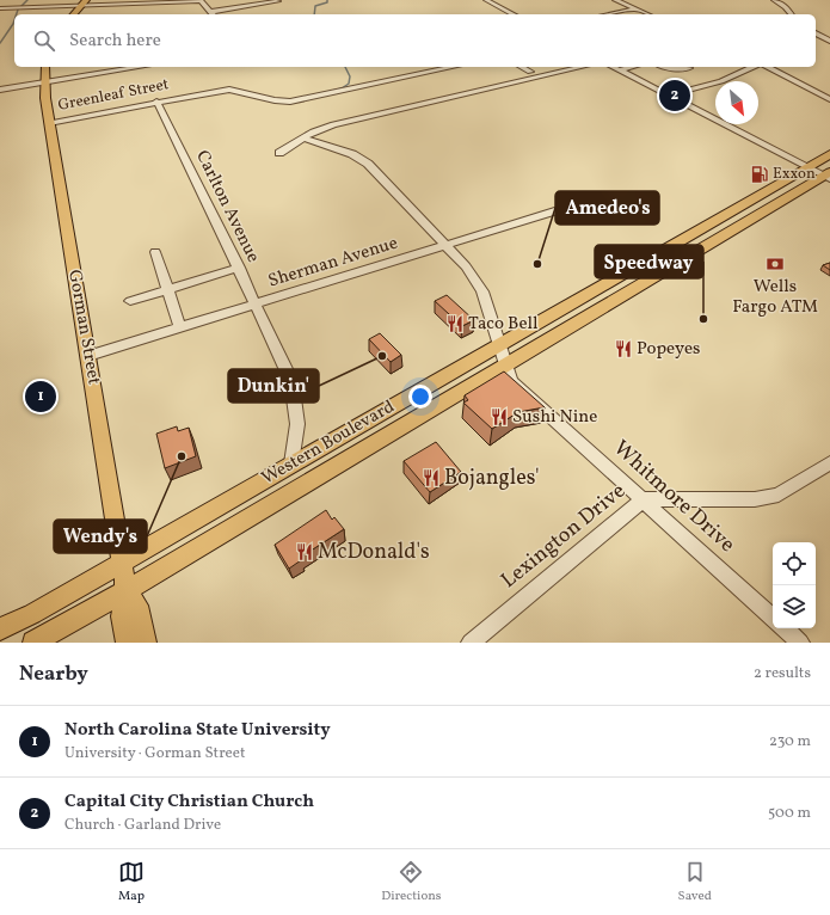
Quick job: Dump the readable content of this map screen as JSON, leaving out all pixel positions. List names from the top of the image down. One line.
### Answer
{"streets":{"main road":["Gorman Street","Western Boulevard"],"street":["Greenleaf Street","Carlton Avenue","Sherman Avenue","Whitmore Drive","Lexington Drive"]},"crossings":[["Greenleaf Street","Carlton Avenue"],["Greenleaf Street","Gorman Street"],["Carlton Avenue","Sherman Avenue"],["Carlton Avenue","Western Boulevard"],["Sherman Avenue","Gorman Street"],["Sherman Avenue","Whitmore Drive"],["Gorman Street","Western Boulevard"],["Western Boulevard","Whitmore Drive"],["Whitmore Drive","Lexington Drive"]],"places":{"fuel station":["Exxon"],"other":["Amedeo's","Speedway","Dunkin'","Wendy's"],"bank":["Wells Fargo ATM"],"restaurant":["Taco Bell","Popeyes","Sushi Nine","Bojangles'","McDonald's"]},"north":"bottom right","page":{"search":"Search here","pins":["2","1"],"heading":["Nearby","2 results"],"list":[{"mark":"1","name":"North Carolina State University","note":"University · Gorman Street","value":"230 m"},{"mark":"2","name":"Capital City Christian Church","note":"Church · Garland Drive","value":"500 m"}],"nav":["Map","Directions","Saved"]}}
